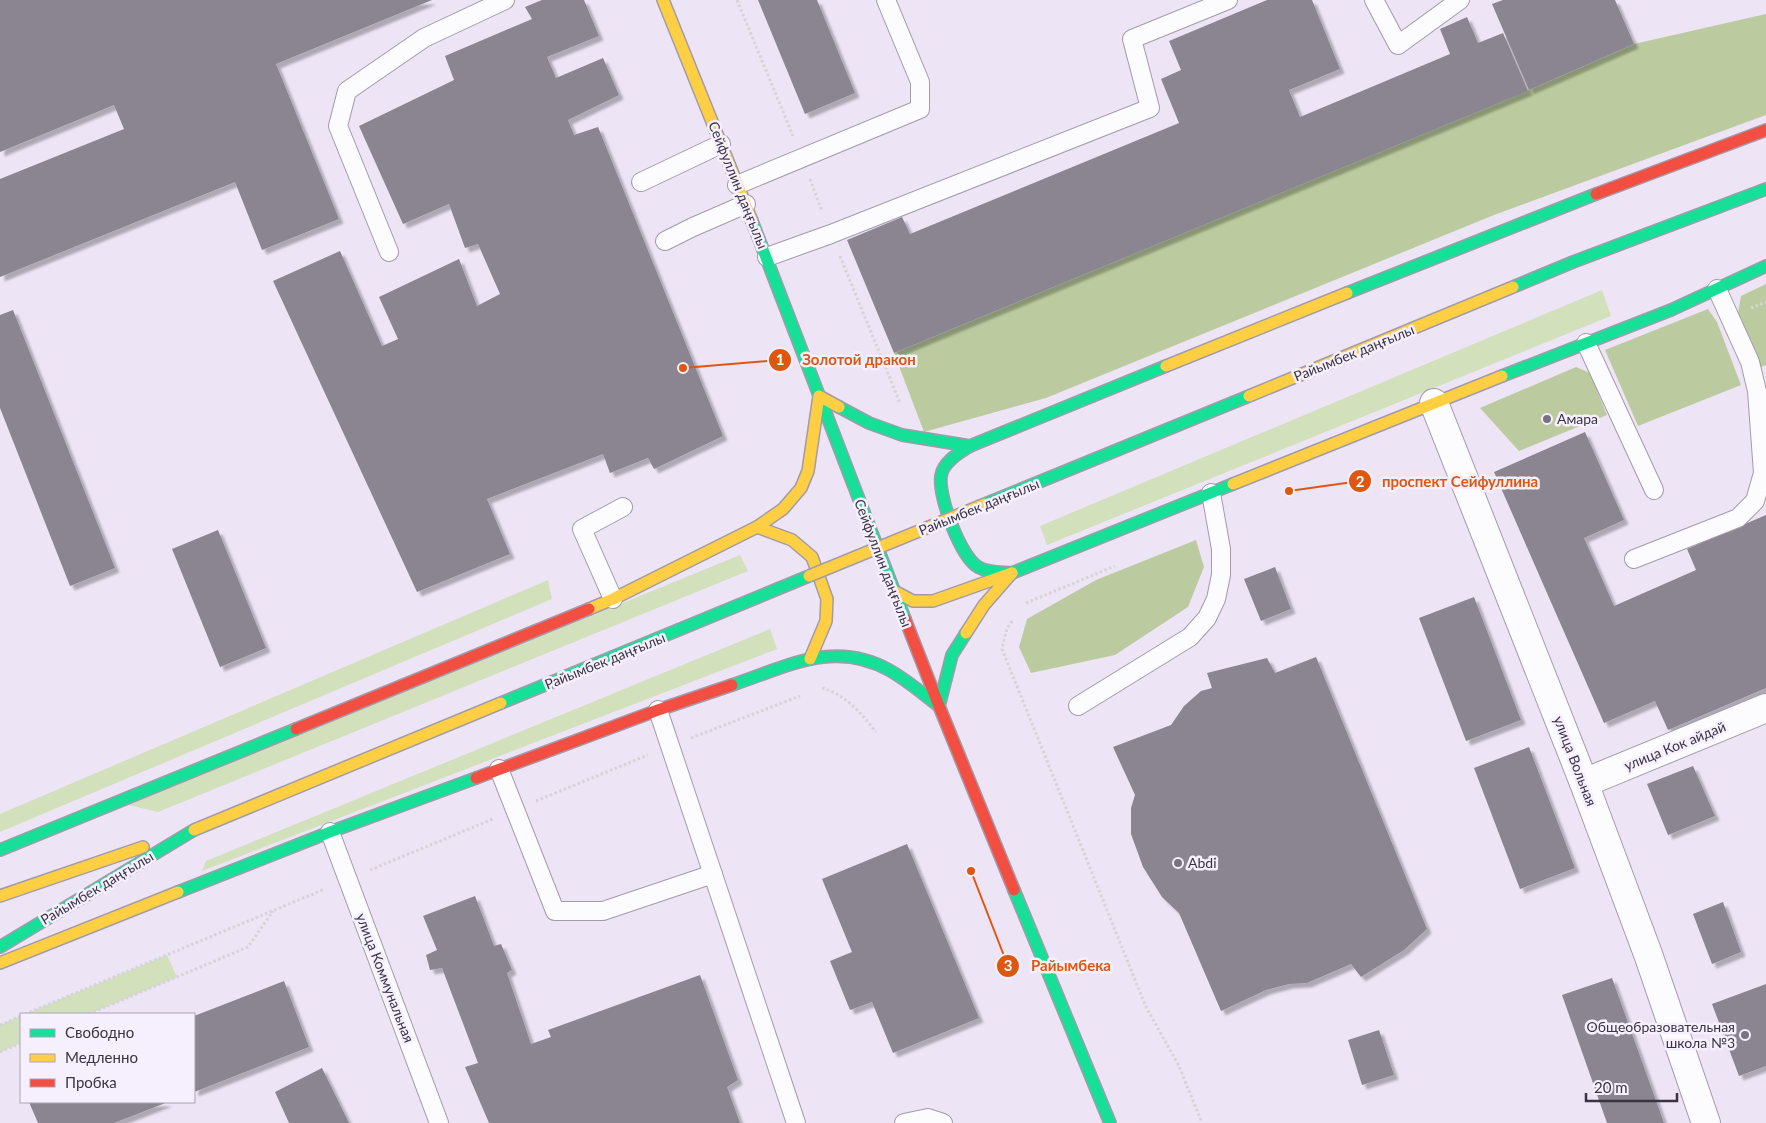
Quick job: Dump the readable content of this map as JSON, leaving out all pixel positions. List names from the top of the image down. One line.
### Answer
{"streets":{"main road":["Сейфуллин даңғылы","Райымбек даңғылы"],"street":["улица Кок айдай","улица Вольная"],"lane":["улица Коммунальная"]},"crossings":[["улица Кок айдай","улица Вольная"]],"places":["Золотой дракон","Амара","проспект Сейфуллина","Abdi","Райымбека","Общеобразовательная школа №3"],"legend":["Свободно","Медленно","Пробка"],"scale_bar":"20 m"}
